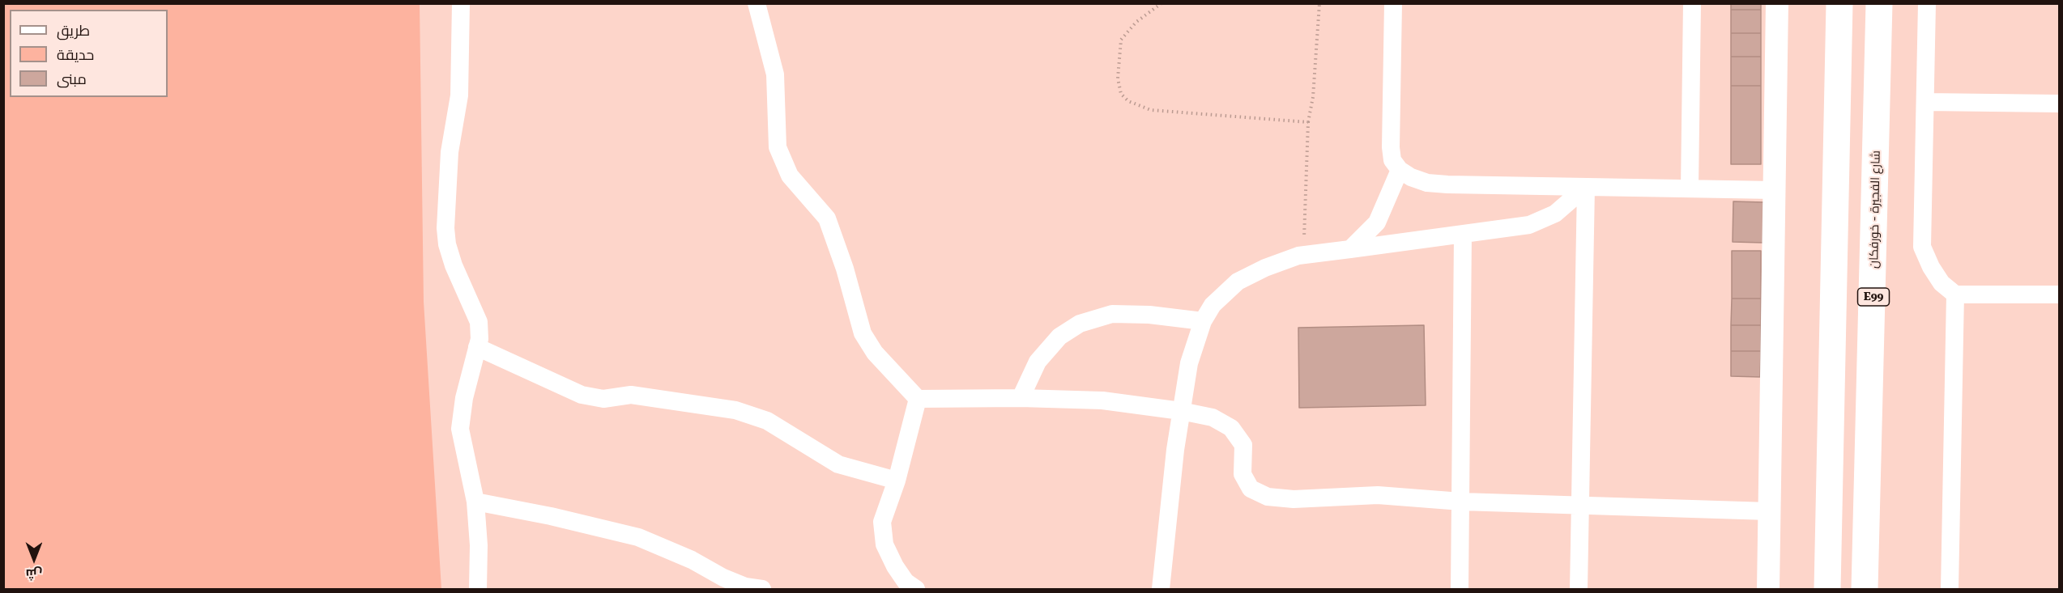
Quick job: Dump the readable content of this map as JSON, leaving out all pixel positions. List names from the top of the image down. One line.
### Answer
{"streets":{"highway":["شارع الفجيرة - خورفكان","E99"]},"legend":["طريق","حديقة","مبنى"],"north":"bottom"}
